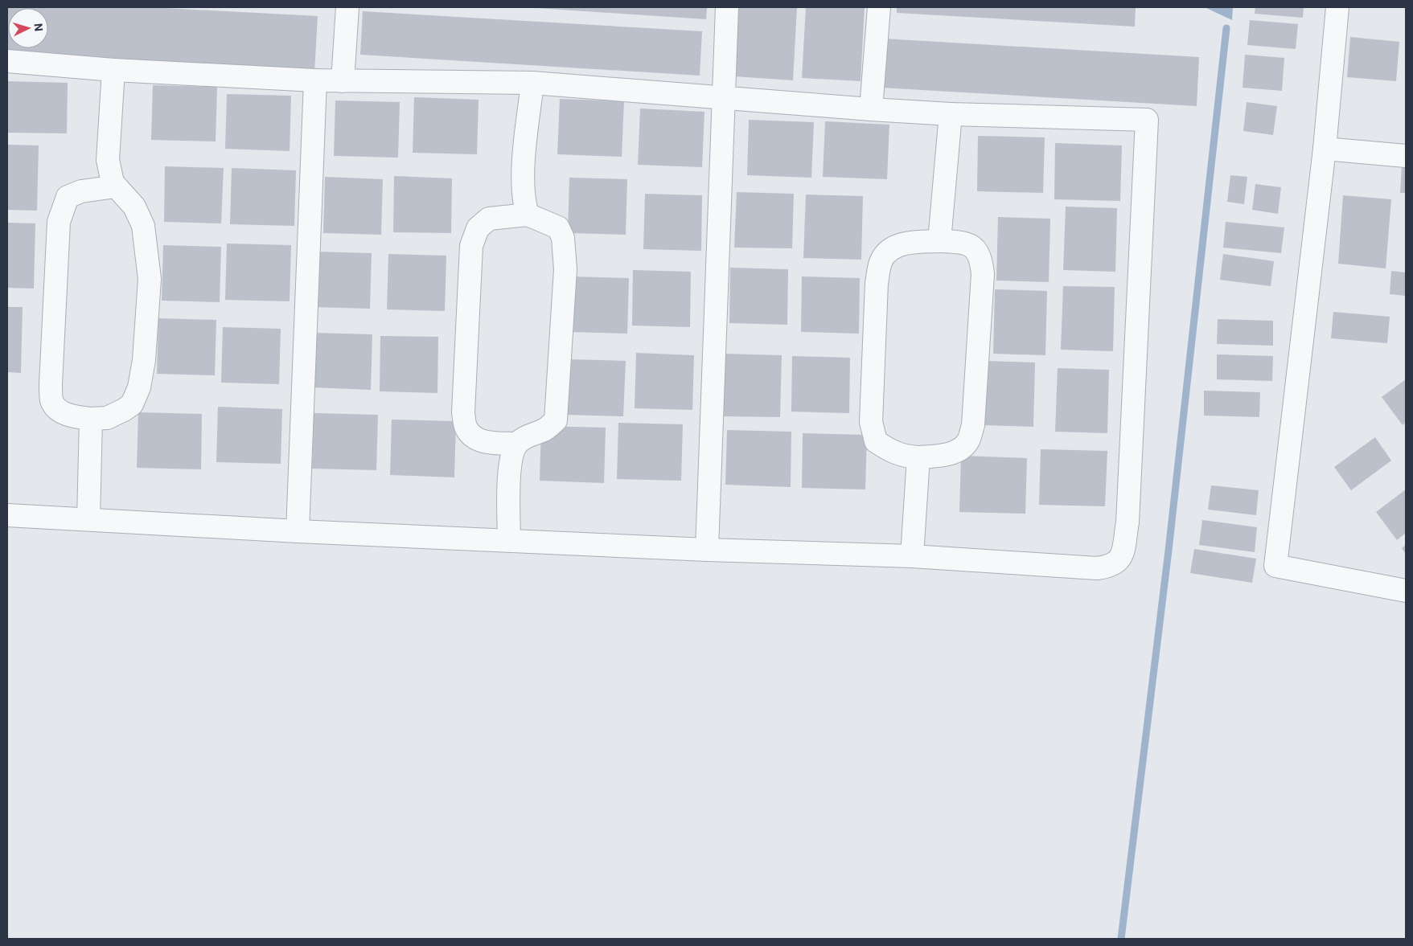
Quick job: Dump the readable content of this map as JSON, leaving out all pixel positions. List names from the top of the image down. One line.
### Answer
{"north":"right"}
